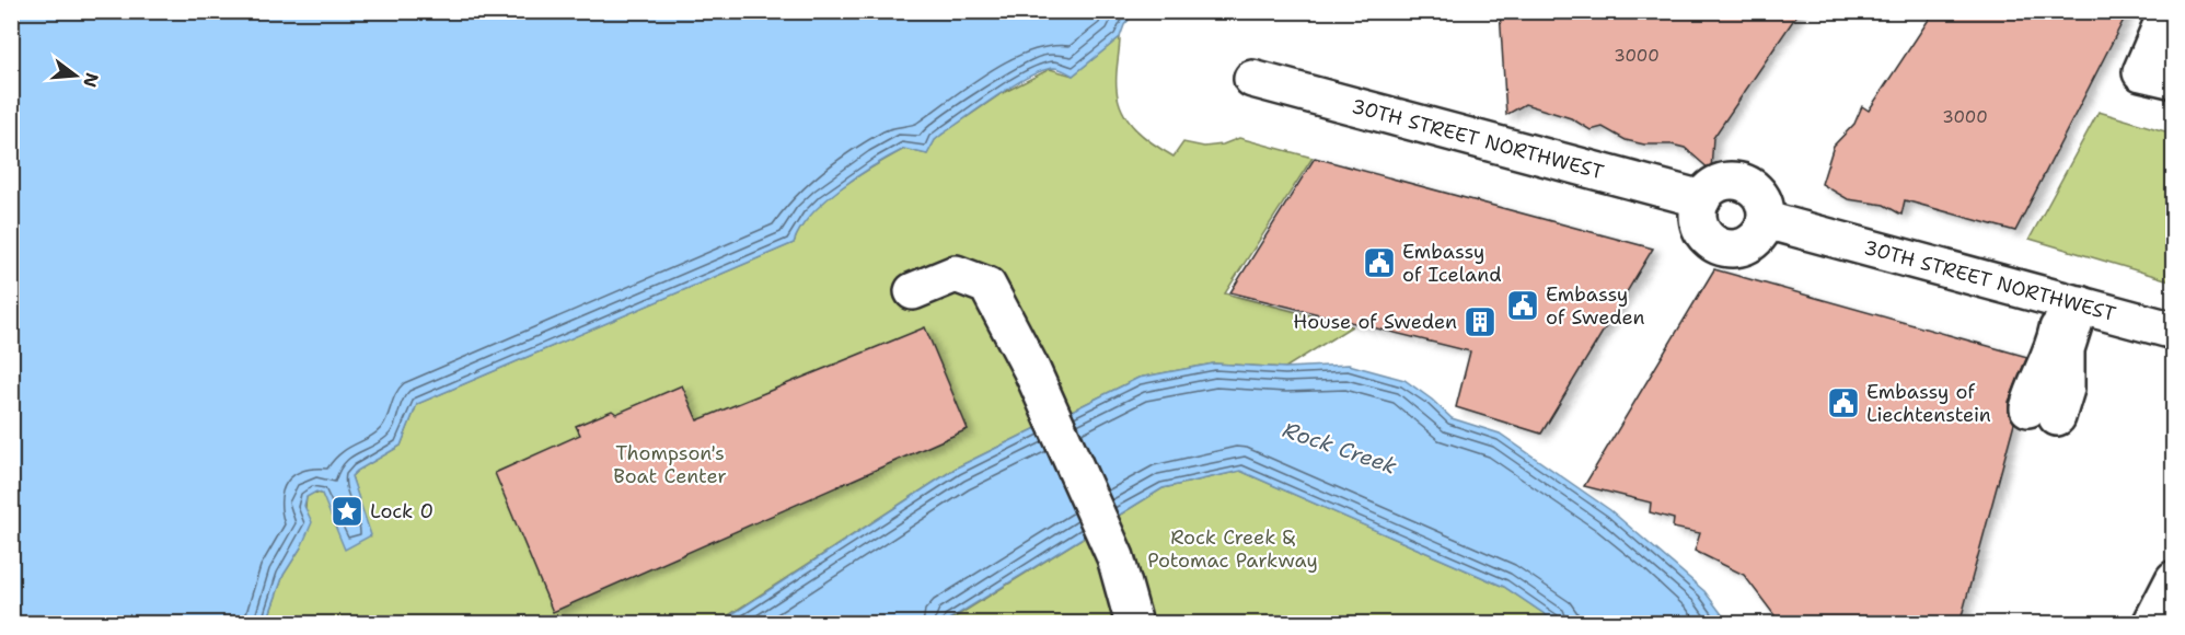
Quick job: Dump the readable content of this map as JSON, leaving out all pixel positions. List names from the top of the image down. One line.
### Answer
{"streets":{"main road":["30TH STREET NORTHWEST"]},"water":["Rock Creek"],"parks":["Thompson's Boat Center","Rock Creek & Potomac Parkway"],"places":{"public building":["Embassy of Iceland","Embassy of Sweden","Embassy of Liechtenstein"],"building":["House of Sweden"],"place":["Lock 0"]},"house_numbers":["3000","3000"],"north":"right"}
